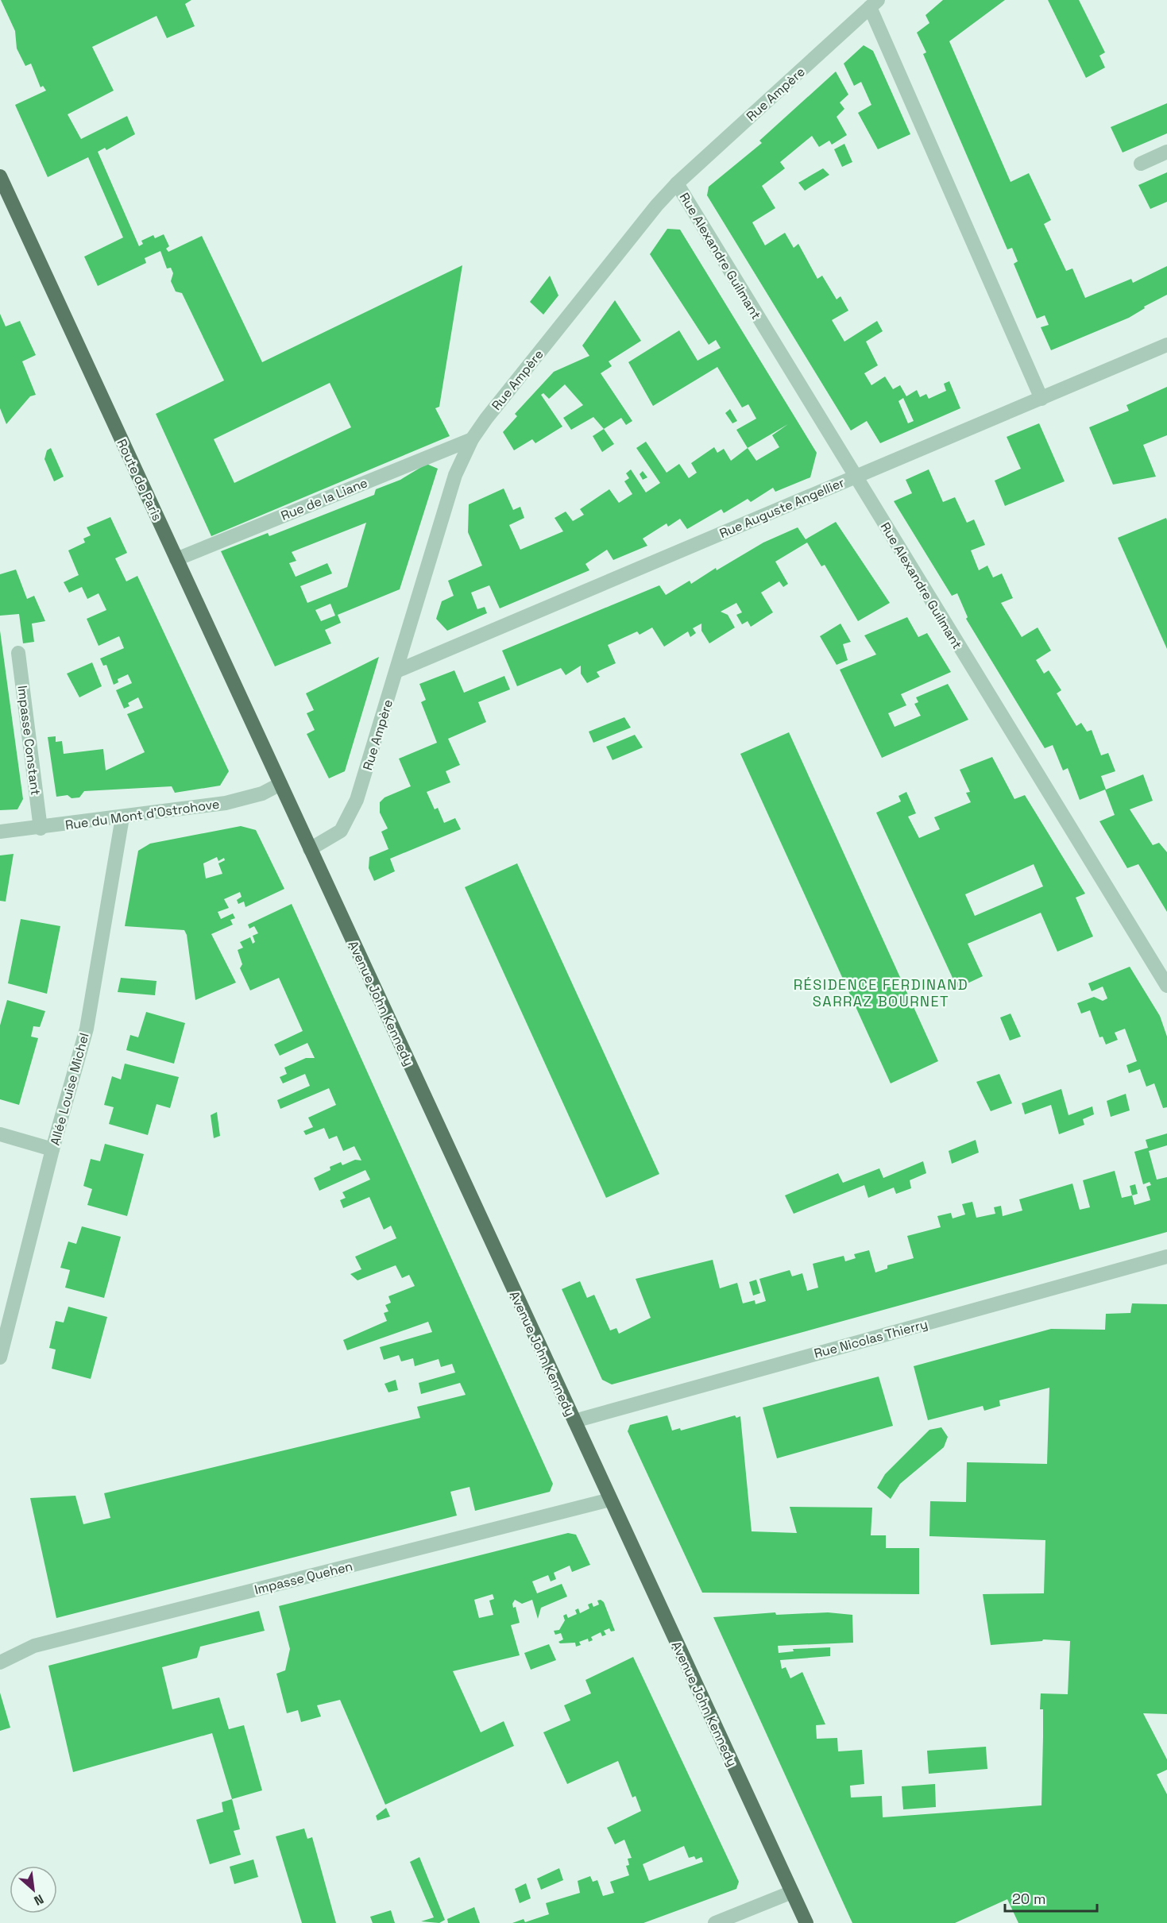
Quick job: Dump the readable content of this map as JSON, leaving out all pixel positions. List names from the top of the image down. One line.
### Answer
{"streets":{"main road":["Route de Paris","Avenue John Kennedy"],"street":["Rue Ampère","Rue Alexandre Guilmant","Rue de la Liane","Rue Auguste Angellier","Impasse Constant","Rue du Mont d'Ostrohove","Allée Louise Michel","Rue Nicolas Thierry","Impasse Quehen"]},"crossings":[["Rue Ampère","Rue Alexandre Guilmant"],["Rue Ampère","Rue de la Liane"],["Rue Ampère","Rue Auguste Angellier"],["Rue Ampère","Avenue John Kennedy"],["Rue Alexandre Guilmant","Rue Auguste Angellier"],["Route de Paris","Rue de la Liane"],["Route de Paris","Rue du Mont d'Ostrohove"],["Route de Paris","Avenue John Kennedy"],["Impasse Constant","Rue du Mont d'Ostrohove"],["Rue du Mont d'Ostrohove","Avenue John Kennedy"],["Rue du Mont d'Ostrohove","Allée Louise Michel"],["Avenue John Kennedy","Rue Nicolas Thierry"],["Avenue John Kennedy","Impasse Quehen"]],"districts":["RÉSIDENCE FERDINAND SARRAZ BOURNET"],"scale_bar":"20 m","north":"bottom right"}
